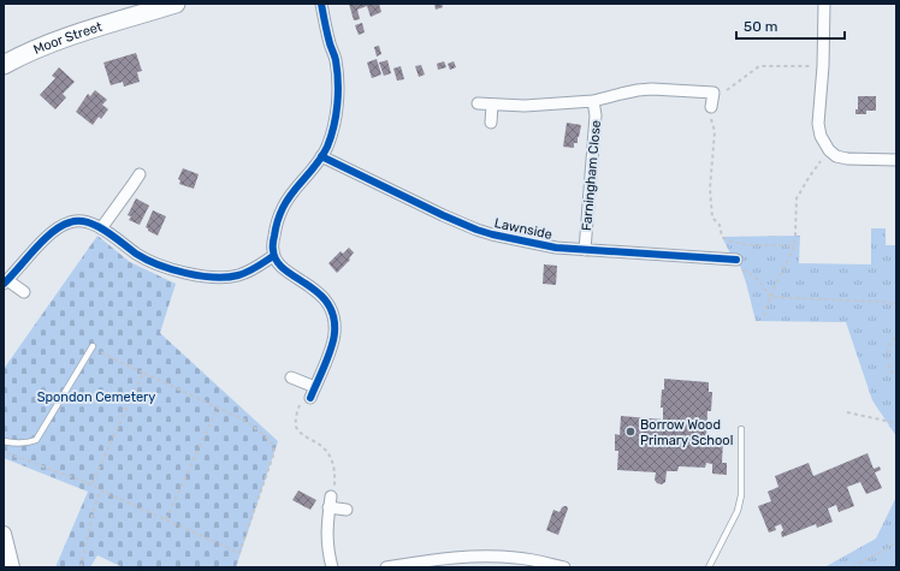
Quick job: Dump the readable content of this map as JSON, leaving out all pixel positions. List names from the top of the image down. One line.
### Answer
{"streets":{"main road":["Moor Street"],"street":["Farningham Close","Lawnside"]},"crossings":[["Farningham Close","Lawnside"]],"parks":["Spondon Cemetery"],"places":["Borrow Wood Primary School"],"scale_bar":"50 m"}
